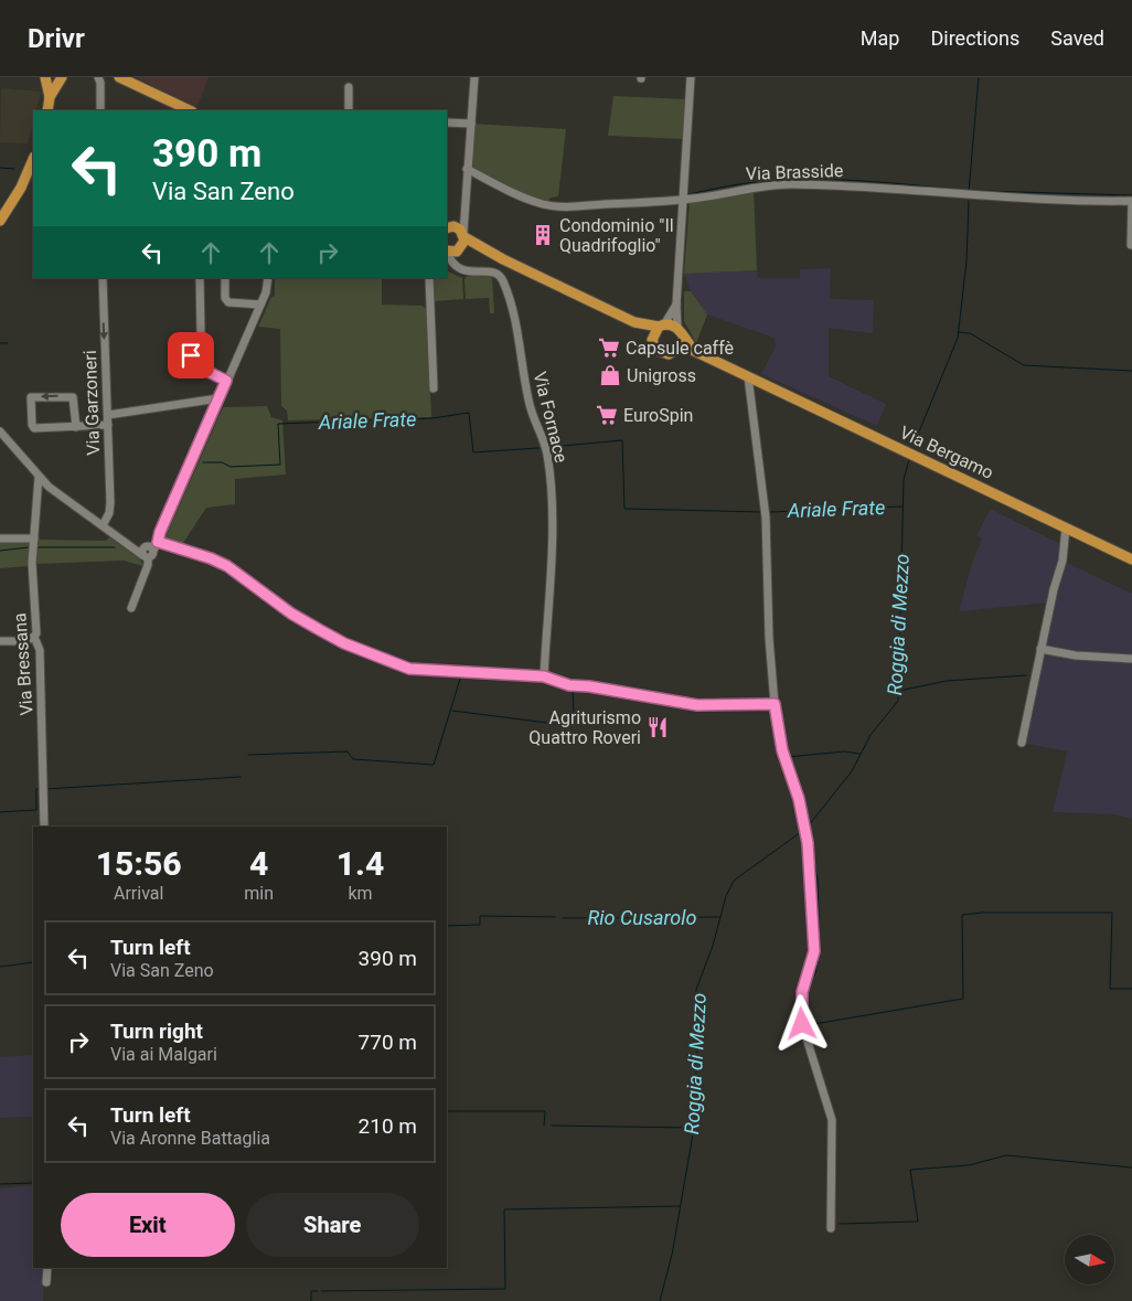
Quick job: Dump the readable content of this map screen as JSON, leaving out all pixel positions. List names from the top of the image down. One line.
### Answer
{"streets":{"main road":["Via Bergamo"],"street":["Via Brasside","Via Garzoneri","Via Fornace","Via Bressana"]},"one_way":["Via Garzoneri"],"water":["Ariale Frate","Roggia di Mezzo","Rio Cusarolo"],"places":{"building":["Condominio \"Il Quadrifoglio\""],"supermarket":["Capsule caffè","EuroSpin"],"shop":["Unigross"],"restaurant":["Agriturismo Quattro Roveri"]},"north":"right","page":{"header":"Drivr","nav":["Map","Directions","Saved"],"turn":["390 m","Via San Zeno"],"eta":["15:56","Arrival","4","min","1.4","km"],"list":[{"name":"Turn left","note":"Via San Zeno","value":"390 m"},{"name":"Turn right","note":"Via ai Malgari","value":"770 m"},{"name":"Turn left","note":"Via Aronne Battaglia","value":"210 m"}],"buttons":["Exit","Share"]}}
